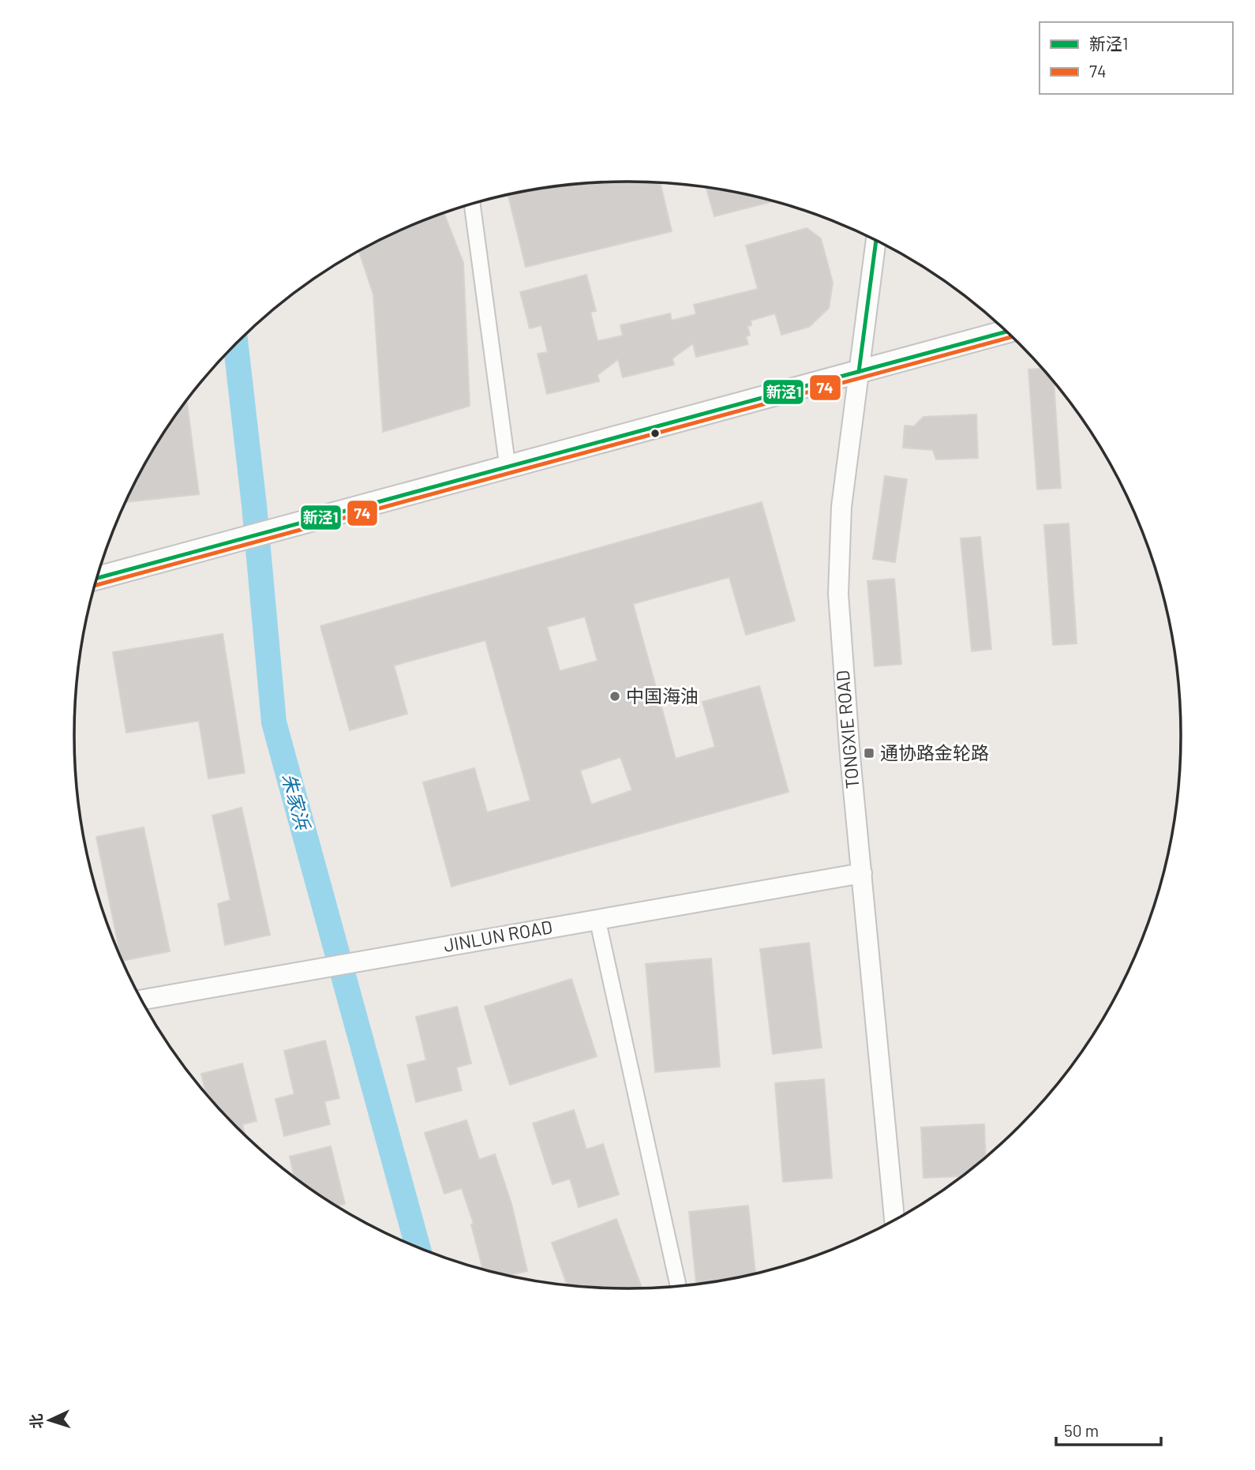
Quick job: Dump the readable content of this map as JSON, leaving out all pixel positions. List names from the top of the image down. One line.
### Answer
{"streets":{"street":["TONGXIE ROAD","JINLUN ROAD"]},"crossings":[["TONGXIE ROAD","JINLUN ROAD"]],"water":["朱家浜"],"places":{"other":["中国海油"],"transit":["通协路金轮路"]},"lines":["transit line 新泾1","transit line 74"],"legend":["新泾1","74"],"scale_bar":"50 m","north":"left"}
